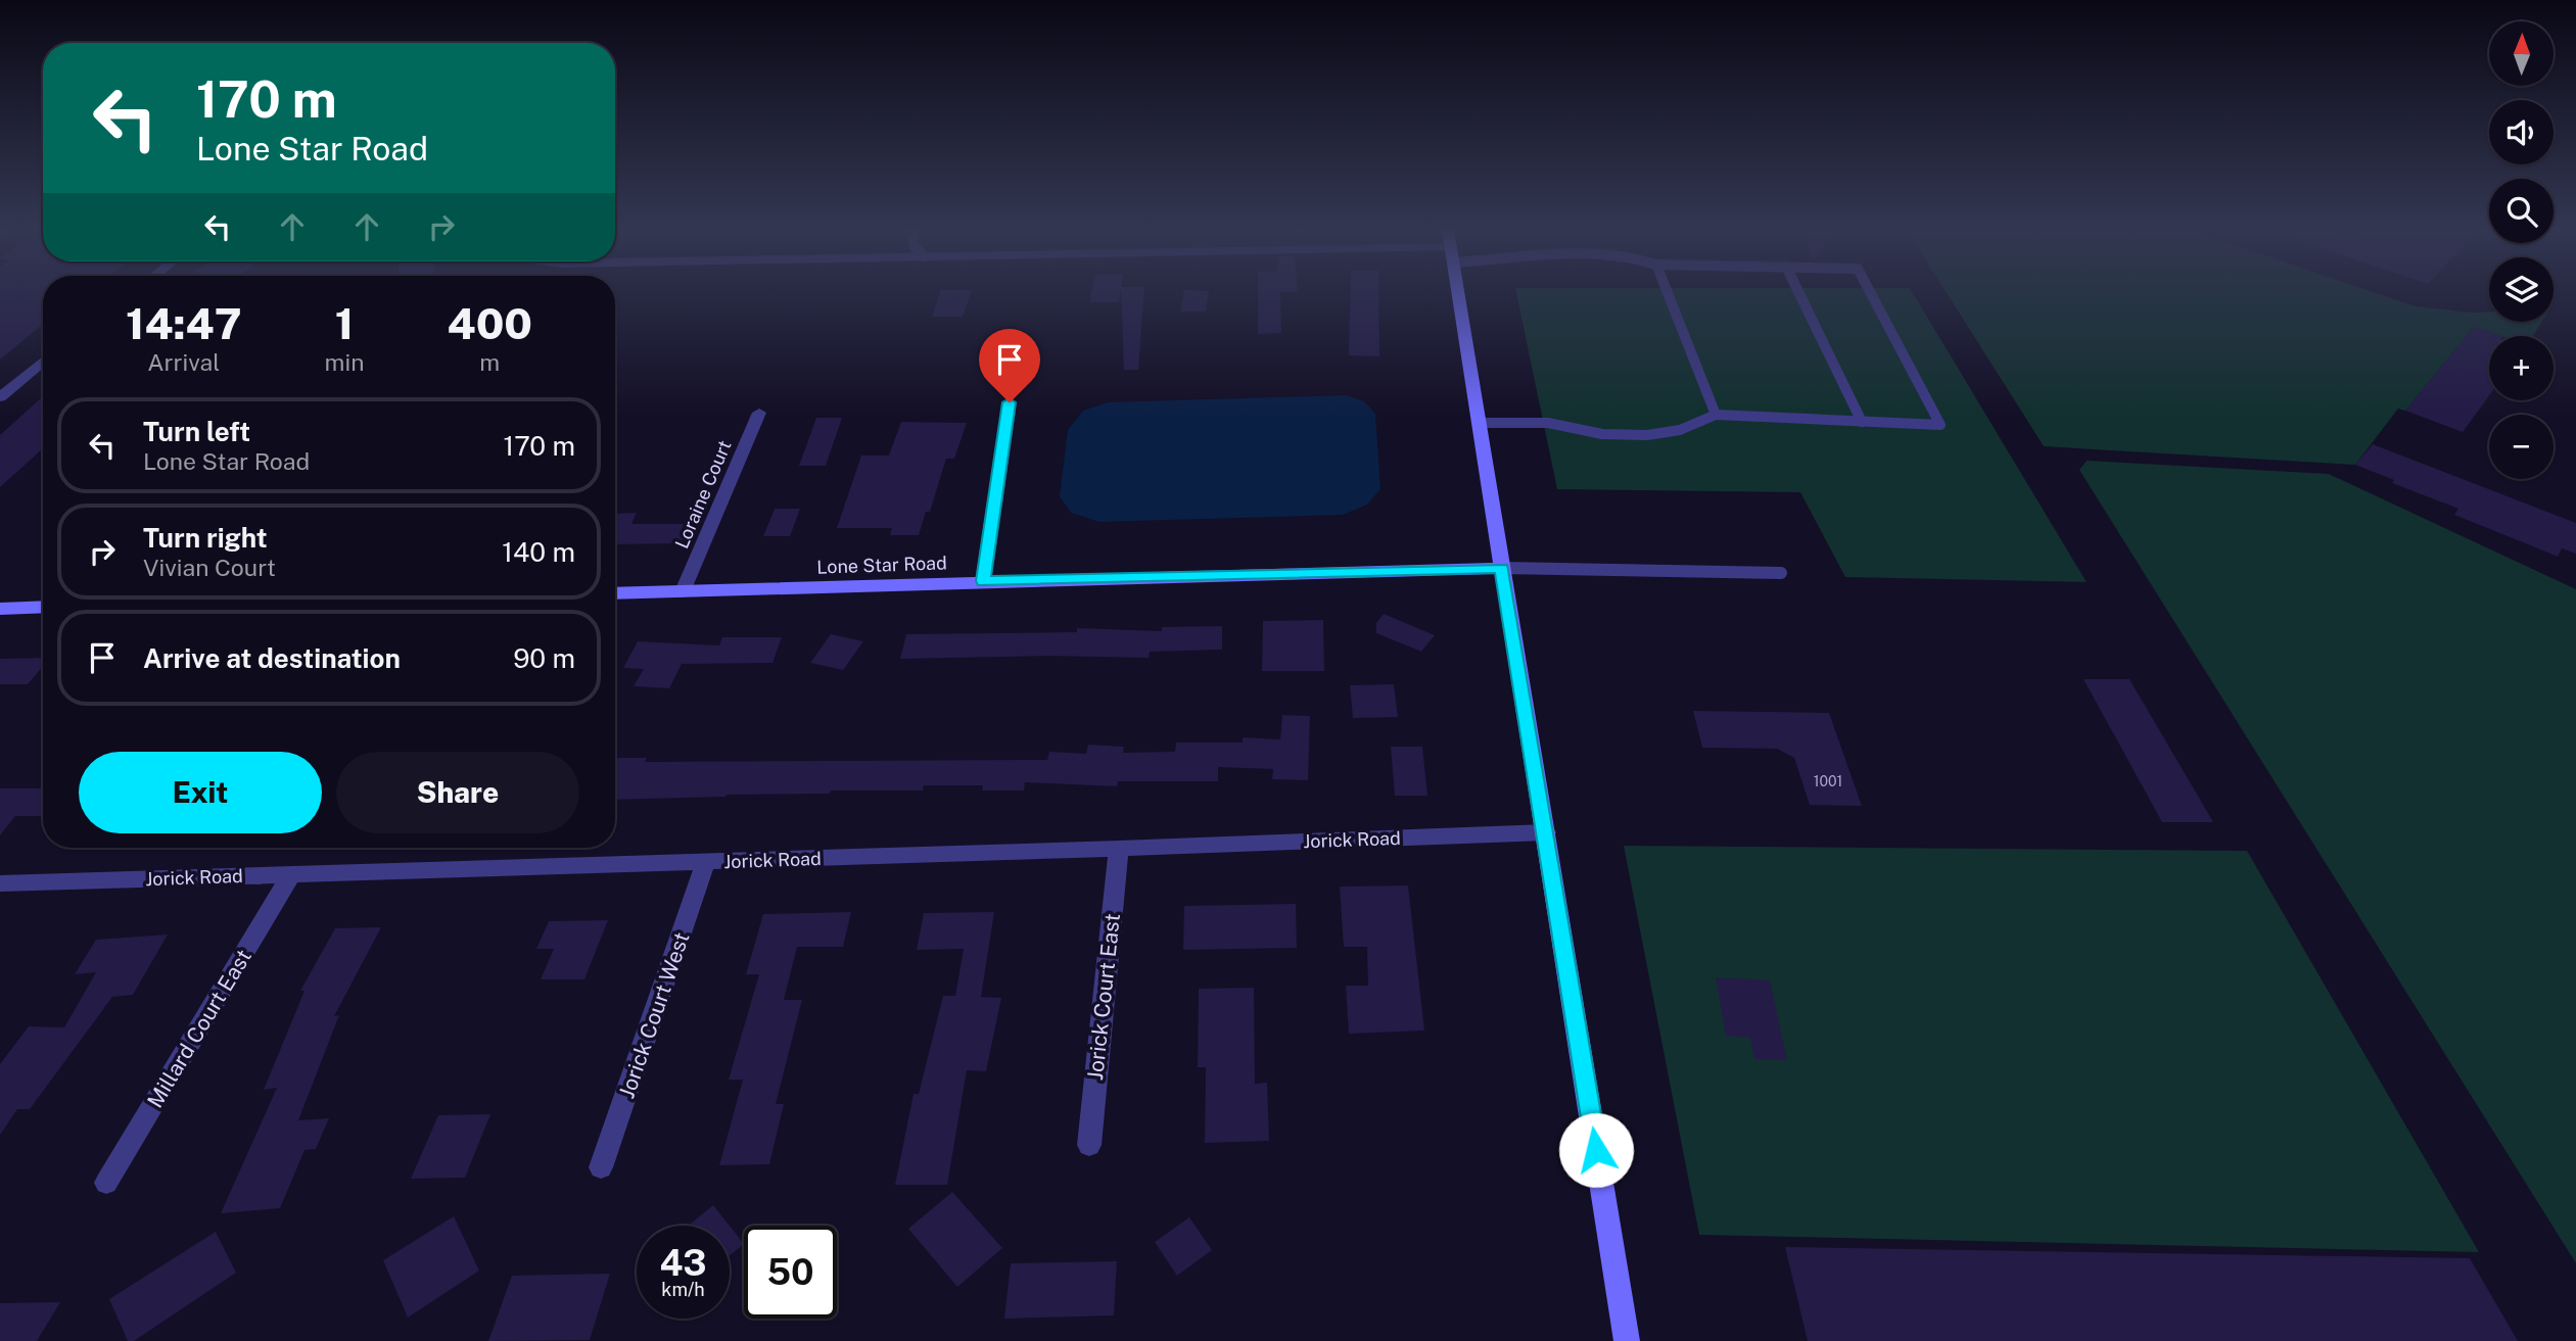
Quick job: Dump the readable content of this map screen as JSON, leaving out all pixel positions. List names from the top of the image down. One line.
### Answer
{"streets":{"main road":["Lone Star Road"],"street":["Loraine Court","Jorick Road","Jorick Court East","Jorick Court West","Millard Court East"]},"crossings":[["Loraine Court","Lone Star Road"],["Jorick Road","Jorick Court East"],["Jorick Road","Jorick Court West"],["Jorick Road","Millard Court East"]],"house_numbers":["1001"],"north":"top","page":{"map_buttons":["+","−"],"turn":["170 m","Lone Star Road"],"eta":["14:47","Arrival","1","min","400","m"],"list":[{"name":"Turn left","note":"Lone Star Road","value":"170 m"},{"name":"Turn right","note":"Vivian Court","value":"140 m"},{"name":"Arrive at destination","value":"90 m"}],"buttons":["Exit","Share"],"speed":"43 km/h","limit":"50"}}
